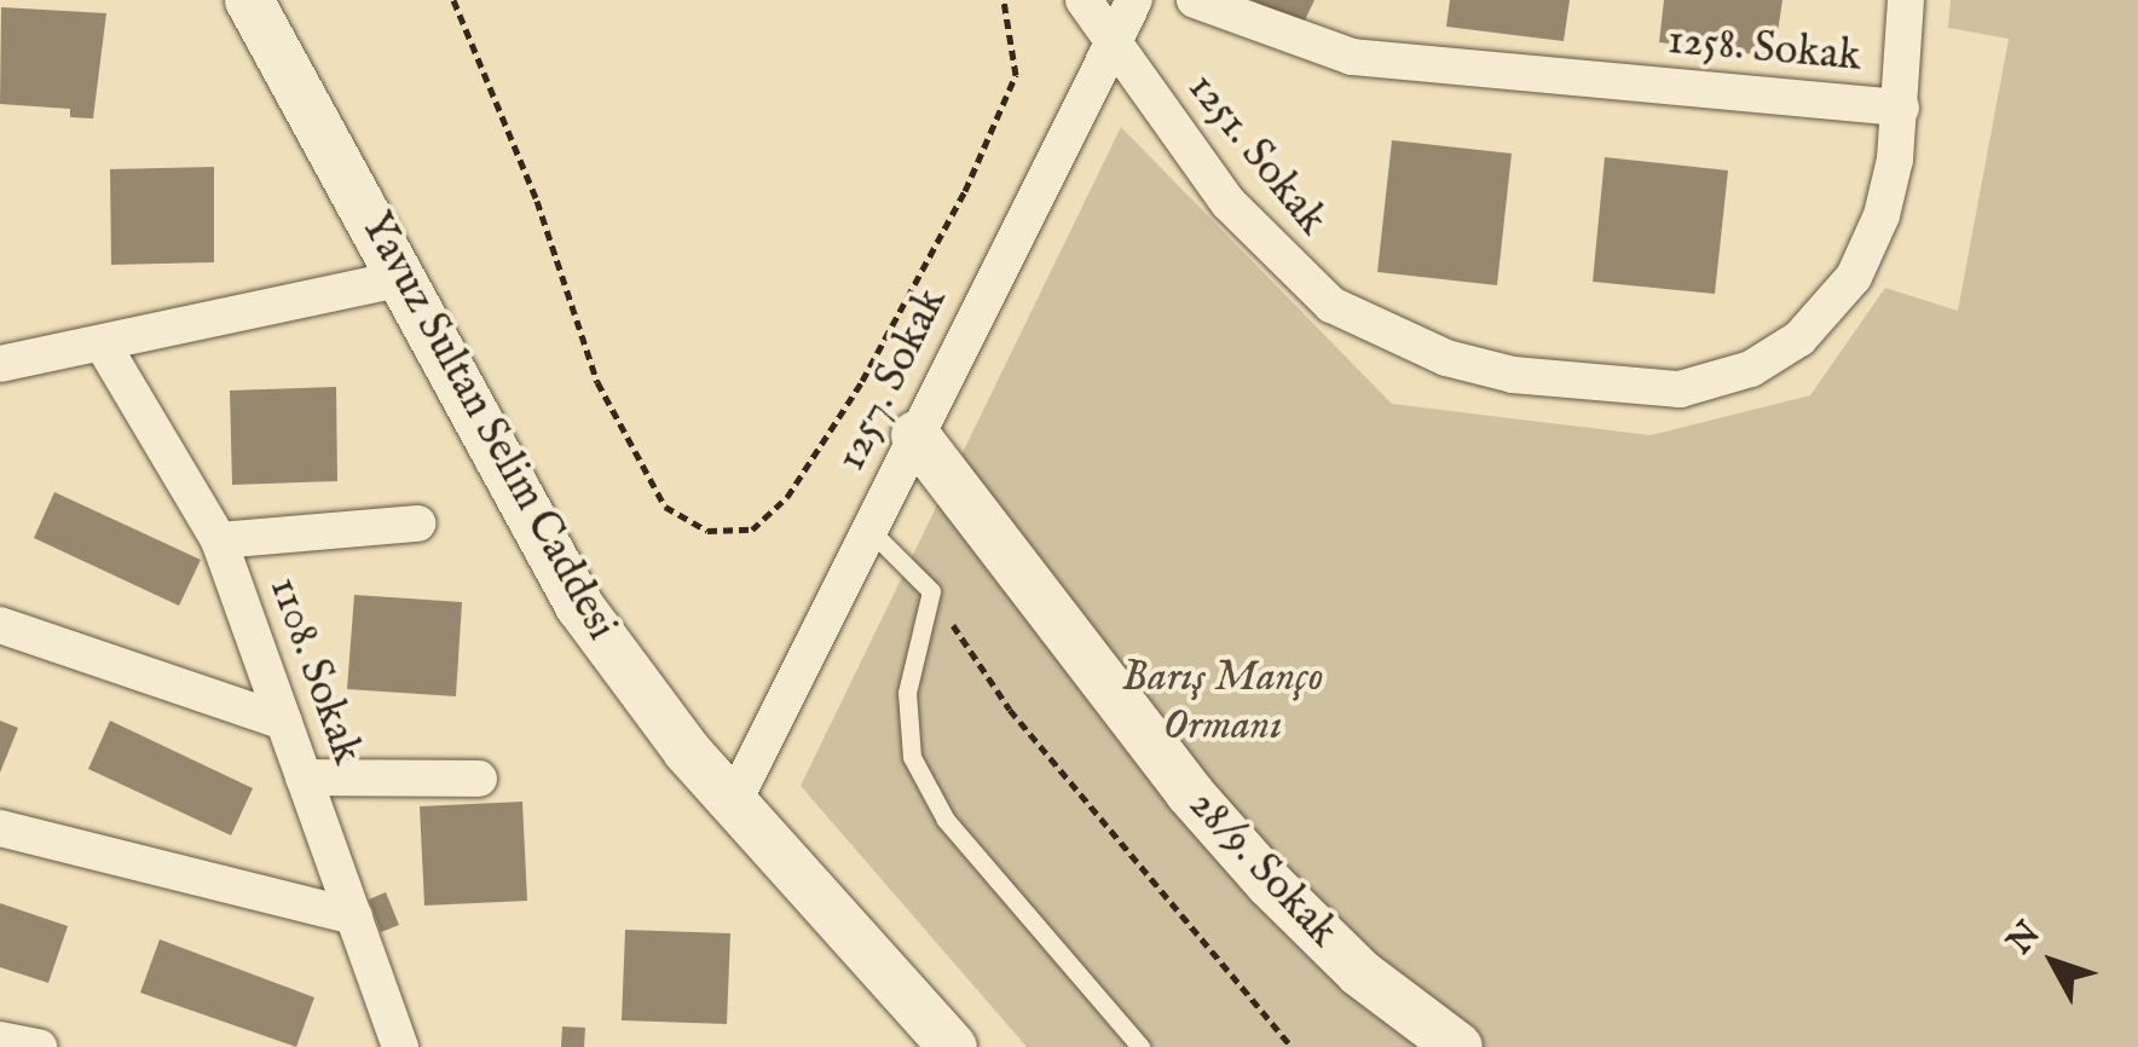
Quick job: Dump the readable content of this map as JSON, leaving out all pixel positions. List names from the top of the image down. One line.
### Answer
{"streets":{"street":["1258. Sokak","1251. Sokak","1257. Sokak","Yavuz Sultan Selim Caddesi","1108. Sokak","28/9. Sokak"]},"crossings":[["1258. Sokak","1251. Sokak"],["1251. Sokak","1257. Sokak"],["1257. Sokak","Yavuz Sultan Selim Caddesi"],["1257. Sokak","28/9. Sokak"]],"parks":["Barış Manço Ormanı"],"north":"top left"}
